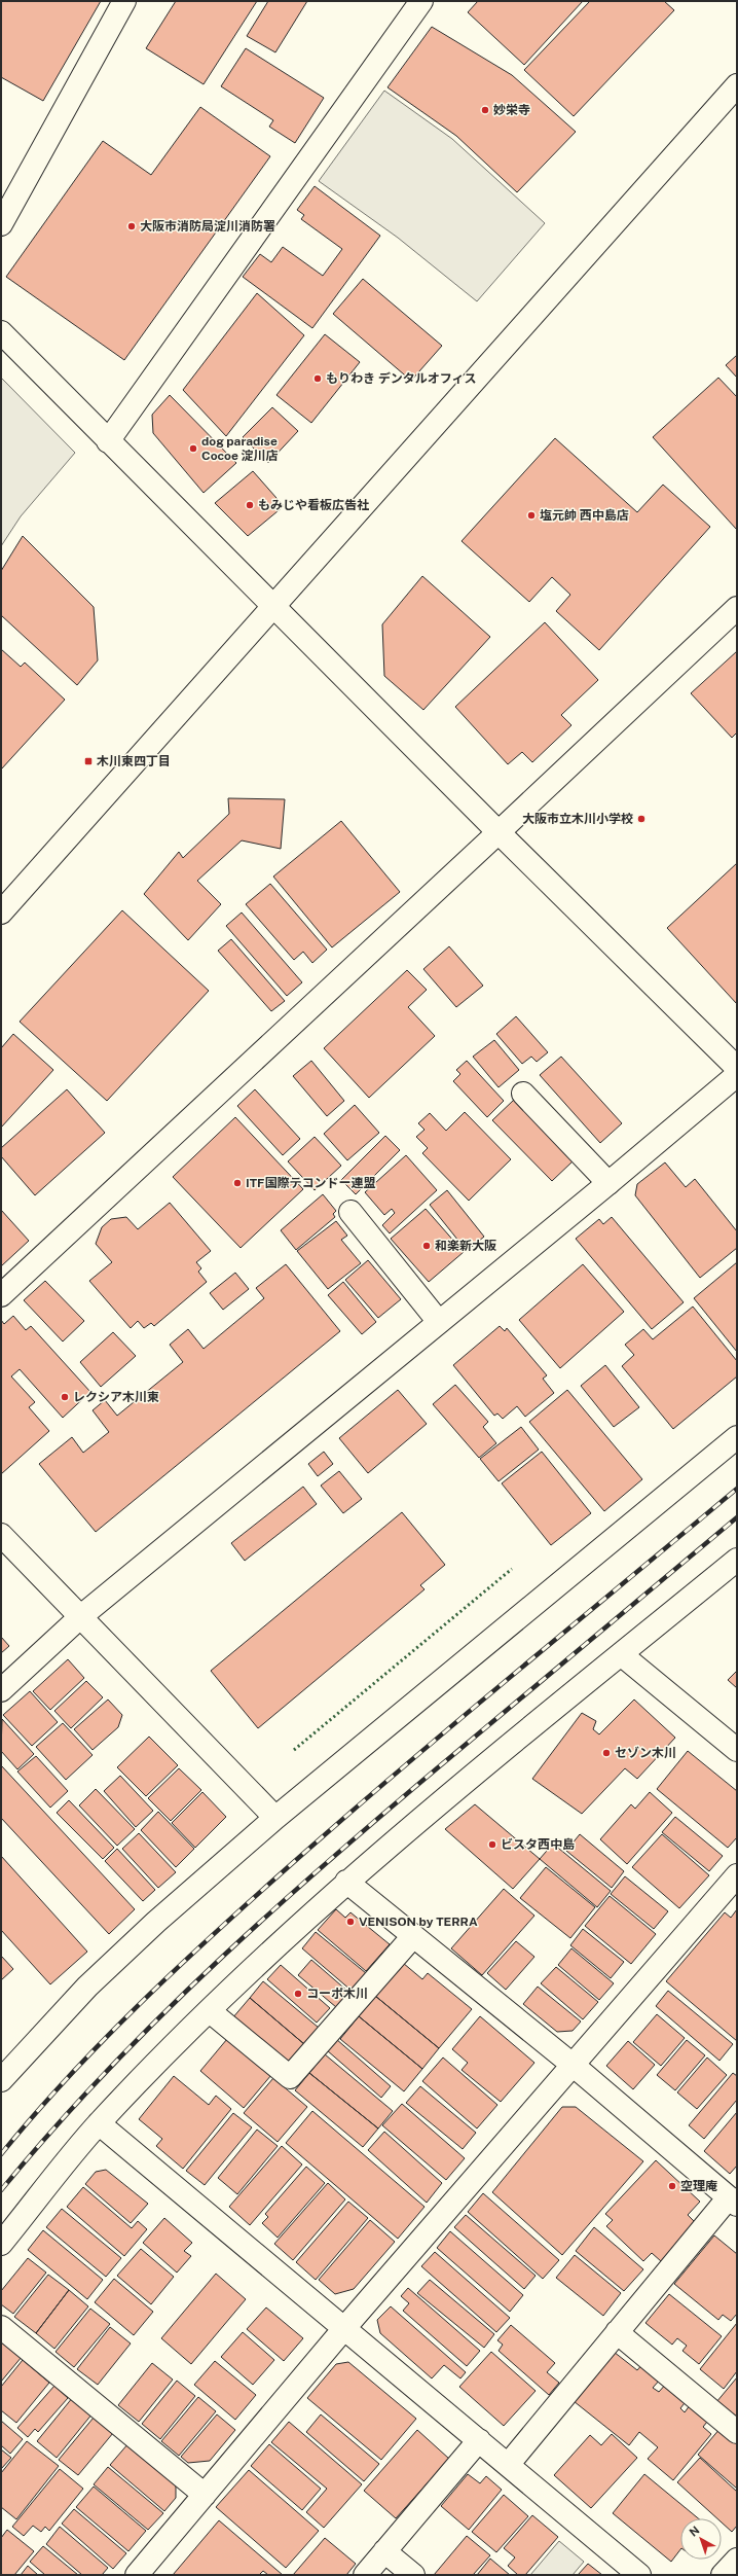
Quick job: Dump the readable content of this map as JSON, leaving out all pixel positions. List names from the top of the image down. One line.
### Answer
{"places":{"other":["妙栄寺","大阪市消防局淀川消防署","もりわき デンタルオフィス","dog paradise Cocoe 淀川店","もみじや看板広告社","塩元帥 西中島店","大阪市立木川小学校","ITF国際テコンドー連盟","和楽新大阪","レクシア木川東","セゾン木川","ビスタ西中島","VENISON by TERRA","コーポ木川","空理庵"],"transit":["木川東四丁目"]},"north":"top left"}
